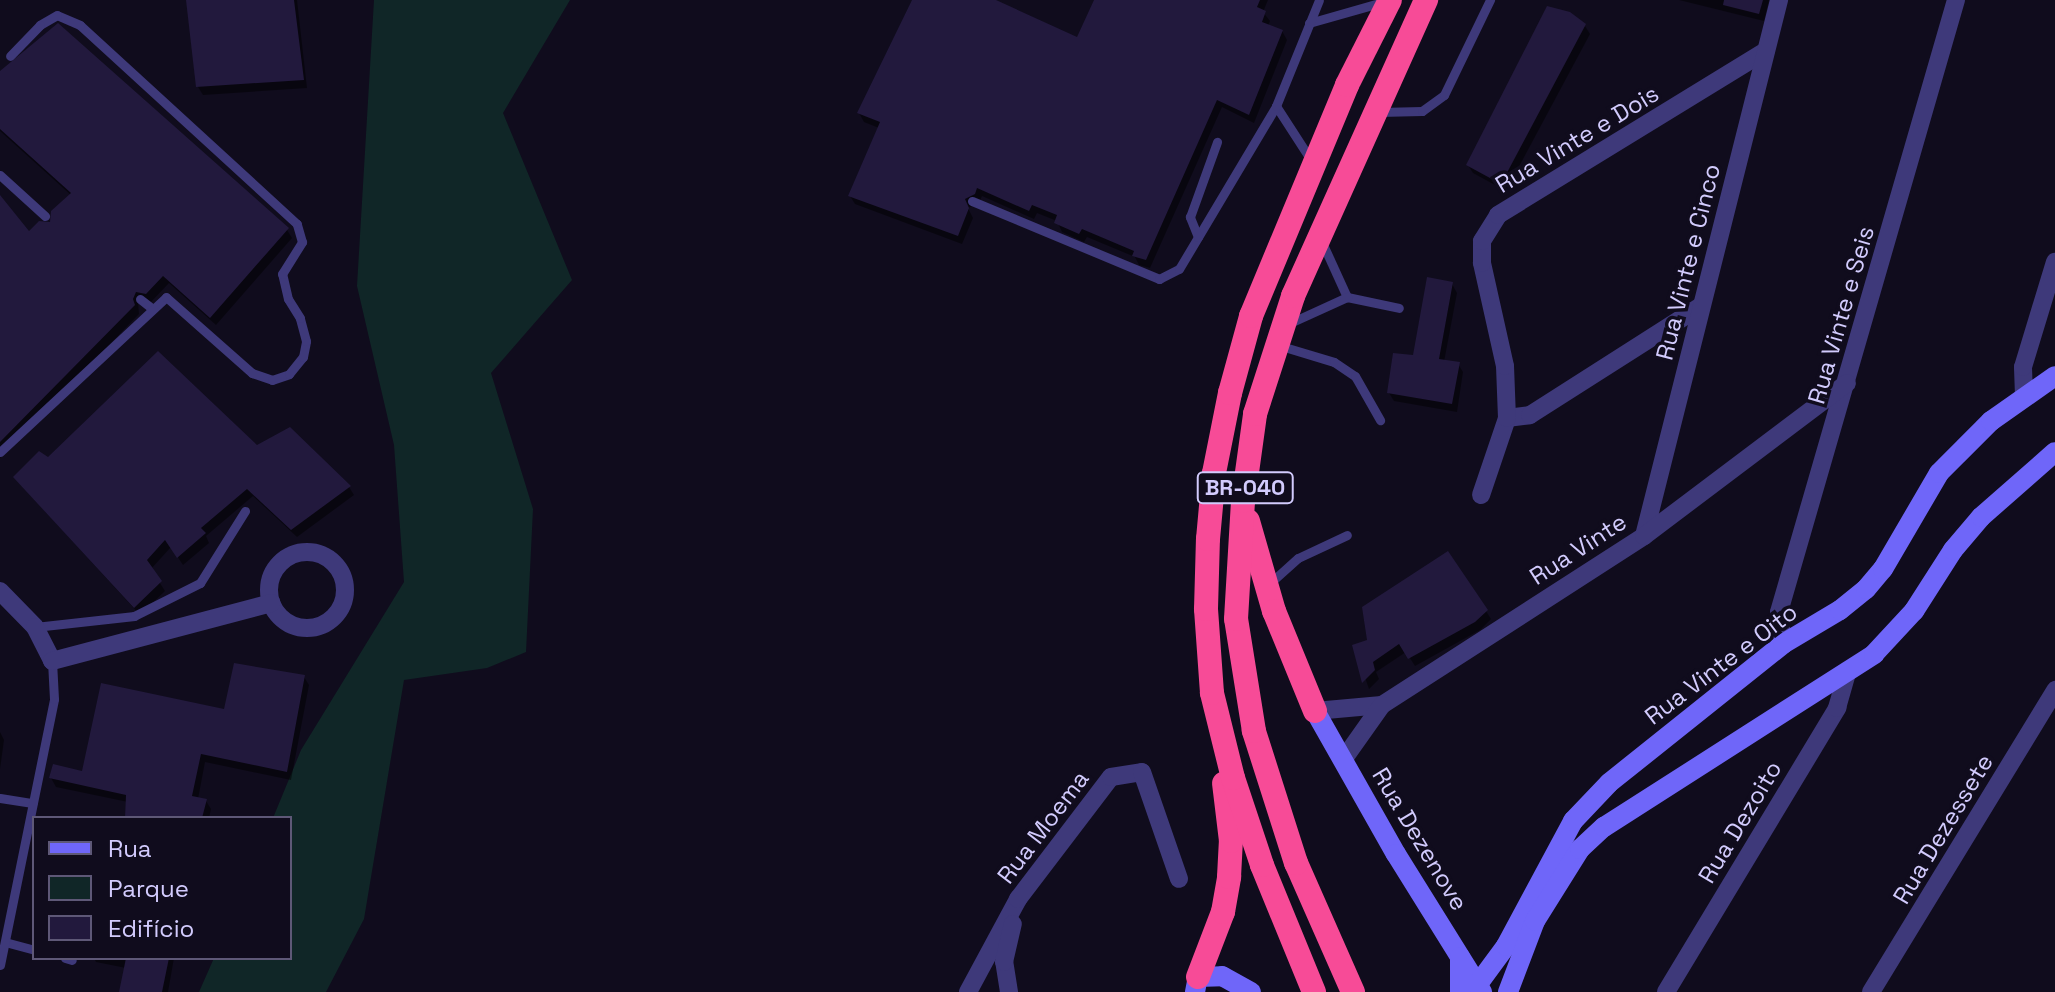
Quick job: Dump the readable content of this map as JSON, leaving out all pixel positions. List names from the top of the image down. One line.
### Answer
{"streets":{"highway":["BR-040"],"main road":["Rua Vinte e Oito","Rua Dezenove"],"street":["Rua Vinte e Dois","Rua Vinte e Cinco","Rua Vinte e Seis","Rua Vinte","Rua Dezoito","Rua Moema","Rua Dezessete"]},"crossings":[["Rua Vinte e Dois","Rua Vinte e Cinco"],["Rua Vinte e Cinco","Rua Vinte"],["Rua Vinte e Seis","Rua Vinte"],["Rua Vinte e Seis","Rua Vinte e Oito"],["Rua Vinte","Rua Dezenove"],["Rua Vinte e Oito","Rua Dezenove"]],"legend":["Rua","Parque","Edifício"]}
